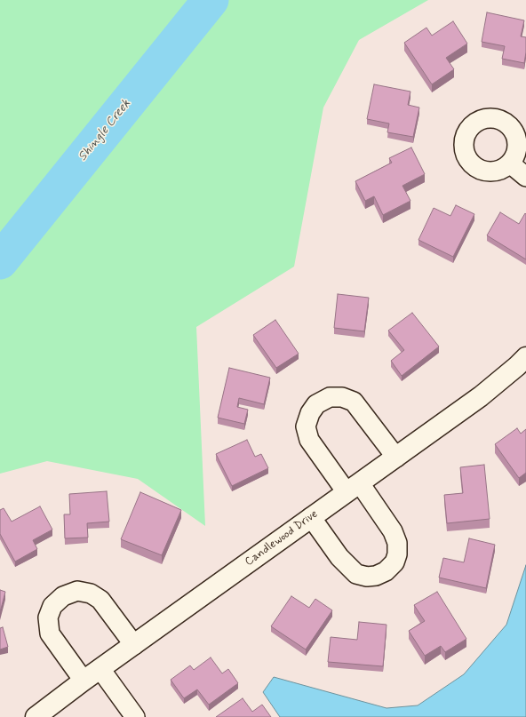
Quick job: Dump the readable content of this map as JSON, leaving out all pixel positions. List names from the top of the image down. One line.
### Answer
{"streets":{"street":["Candlewood Drive"]},"water":["Shingle Creek"]}
